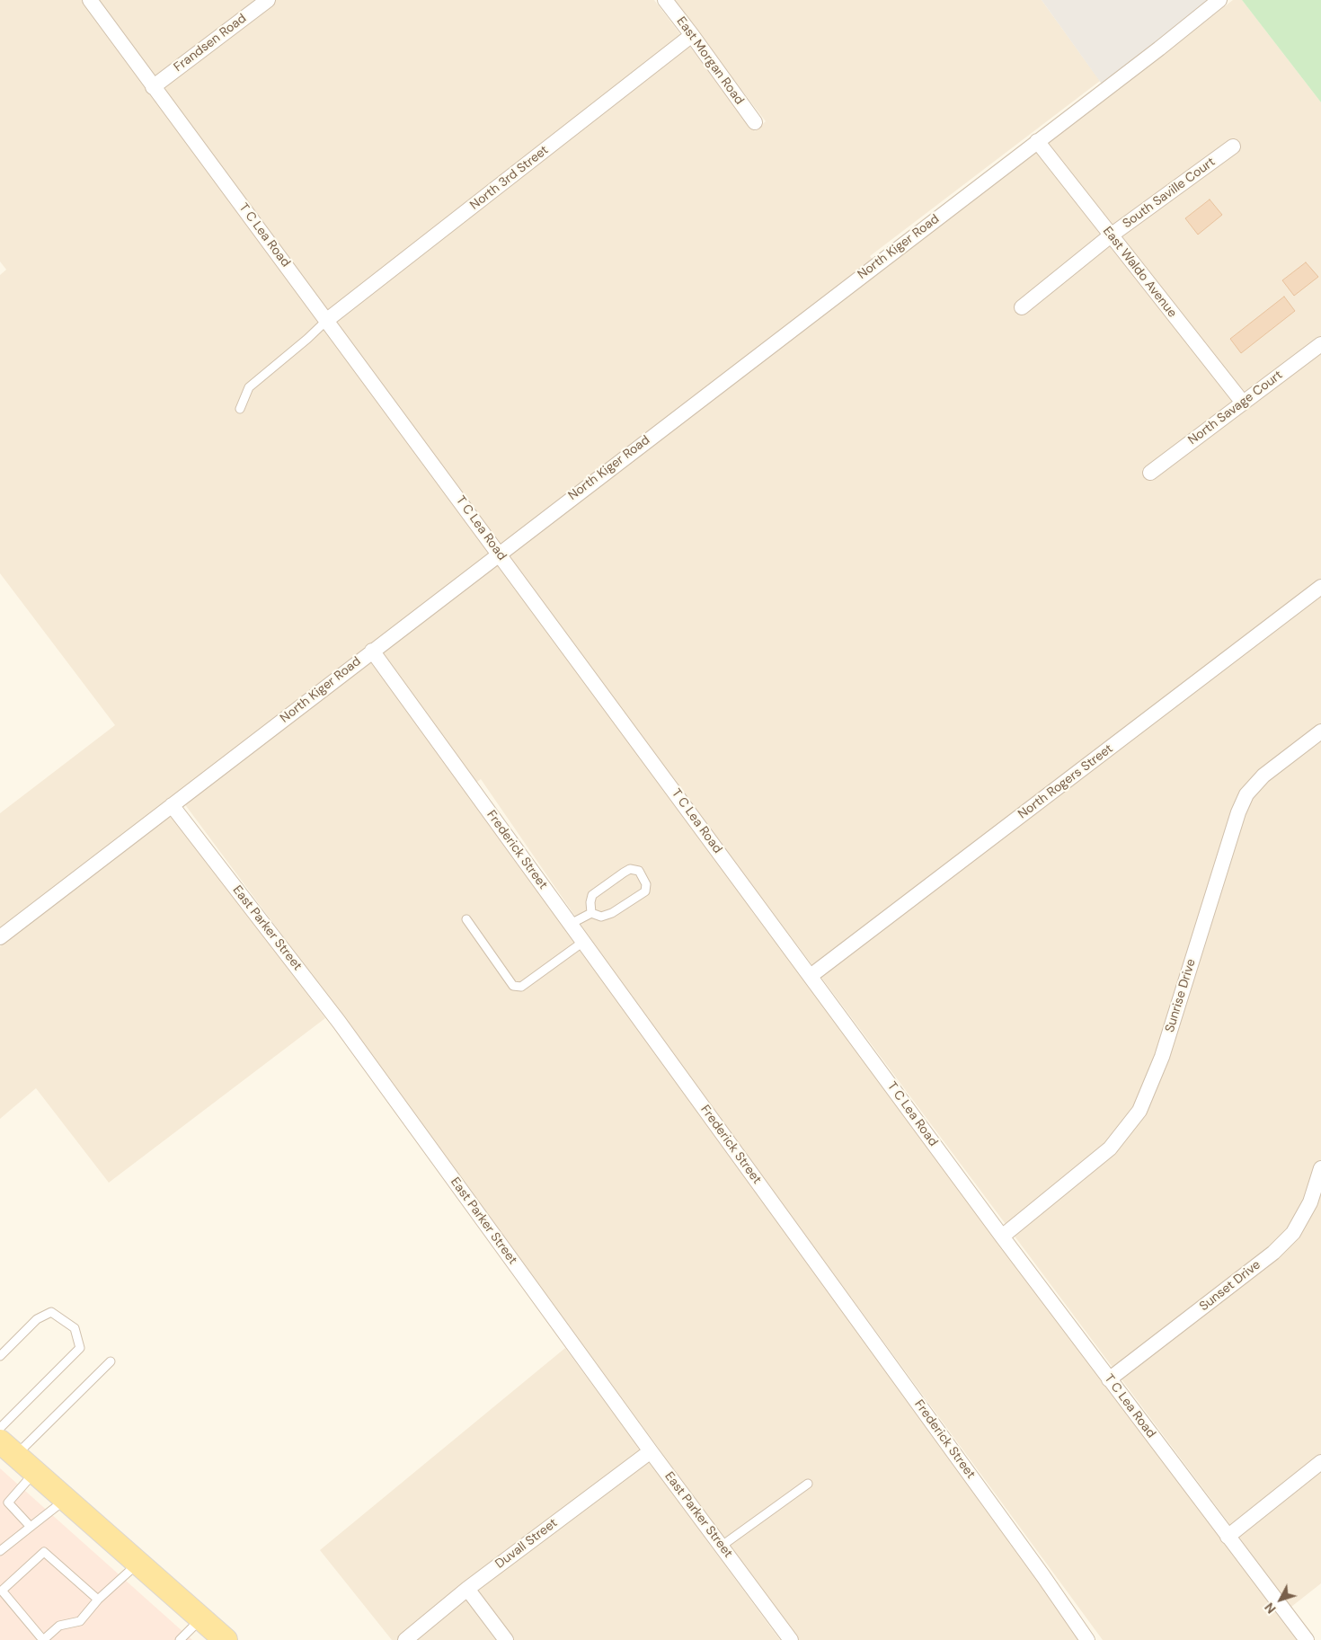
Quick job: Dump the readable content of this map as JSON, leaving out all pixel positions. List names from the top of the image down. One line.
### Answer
{"streets":{"street":["Frandsen Road","East Morgan Road","North 3rd Street","South Saville Court","T C Lea Road","North Kiger Road","East Waldo Avenue","North Savage Court","North Rogers Street","Frederick Street","East Parker Street","Sunrise Drive","Sunset Drive","Duvall Street"]},"crossings":[["Frandsen Road","T C Lea Road"],["East Morgan Road","North 3rd Street"],["North 3rd Street","T C Lea Road"],["South Saville Court","East Waldo Avenue"],["T C Lea Road","North Kiger Road"],["T C Lea Road","North Rogers Street"],["T C Lea Road","Sunrise Drive"],["T C Lea Road","Sunset Drive"],["North Kiger Road","East Waldo Avenue"],["North Kiger Road","Frederick Street"],["North Kiger Road","East Parker Street"],["East Waldo Avenue","North Savage Court"],["East Parker Street","Duvall Street"]],"north":"bottom left"}
